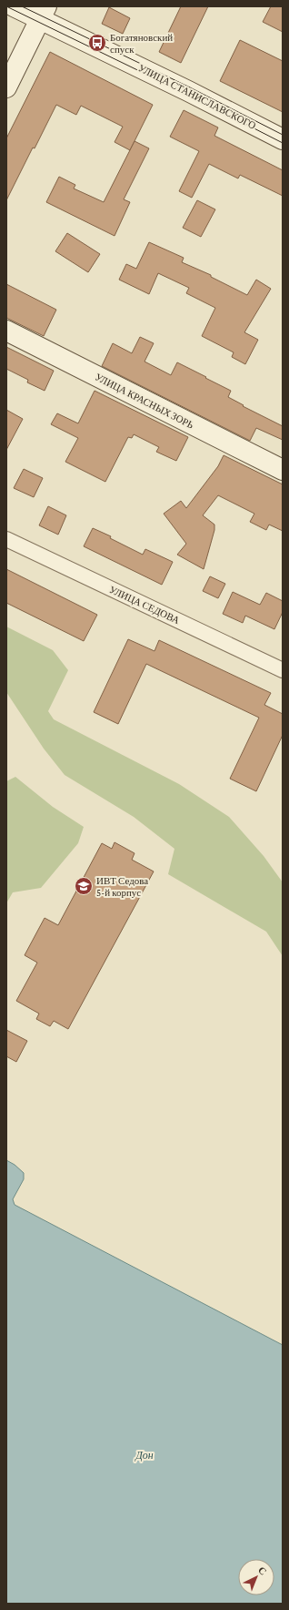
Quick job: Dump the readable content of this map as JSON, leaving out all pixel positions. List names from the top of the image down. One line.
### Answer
{"streets":{"street":["УЛИЦА СТАНИСЛАВСКОГО","УЛИЦА КРАСНЫХ ЗОРЬ","УЛИЦА СЕДОВА"]},"water":["Дон"],"places":{"bus stop":["Богатяновский спуск"],"school or university":["ИВТ Седова 5-й корпус"]},"north":"top right"}
